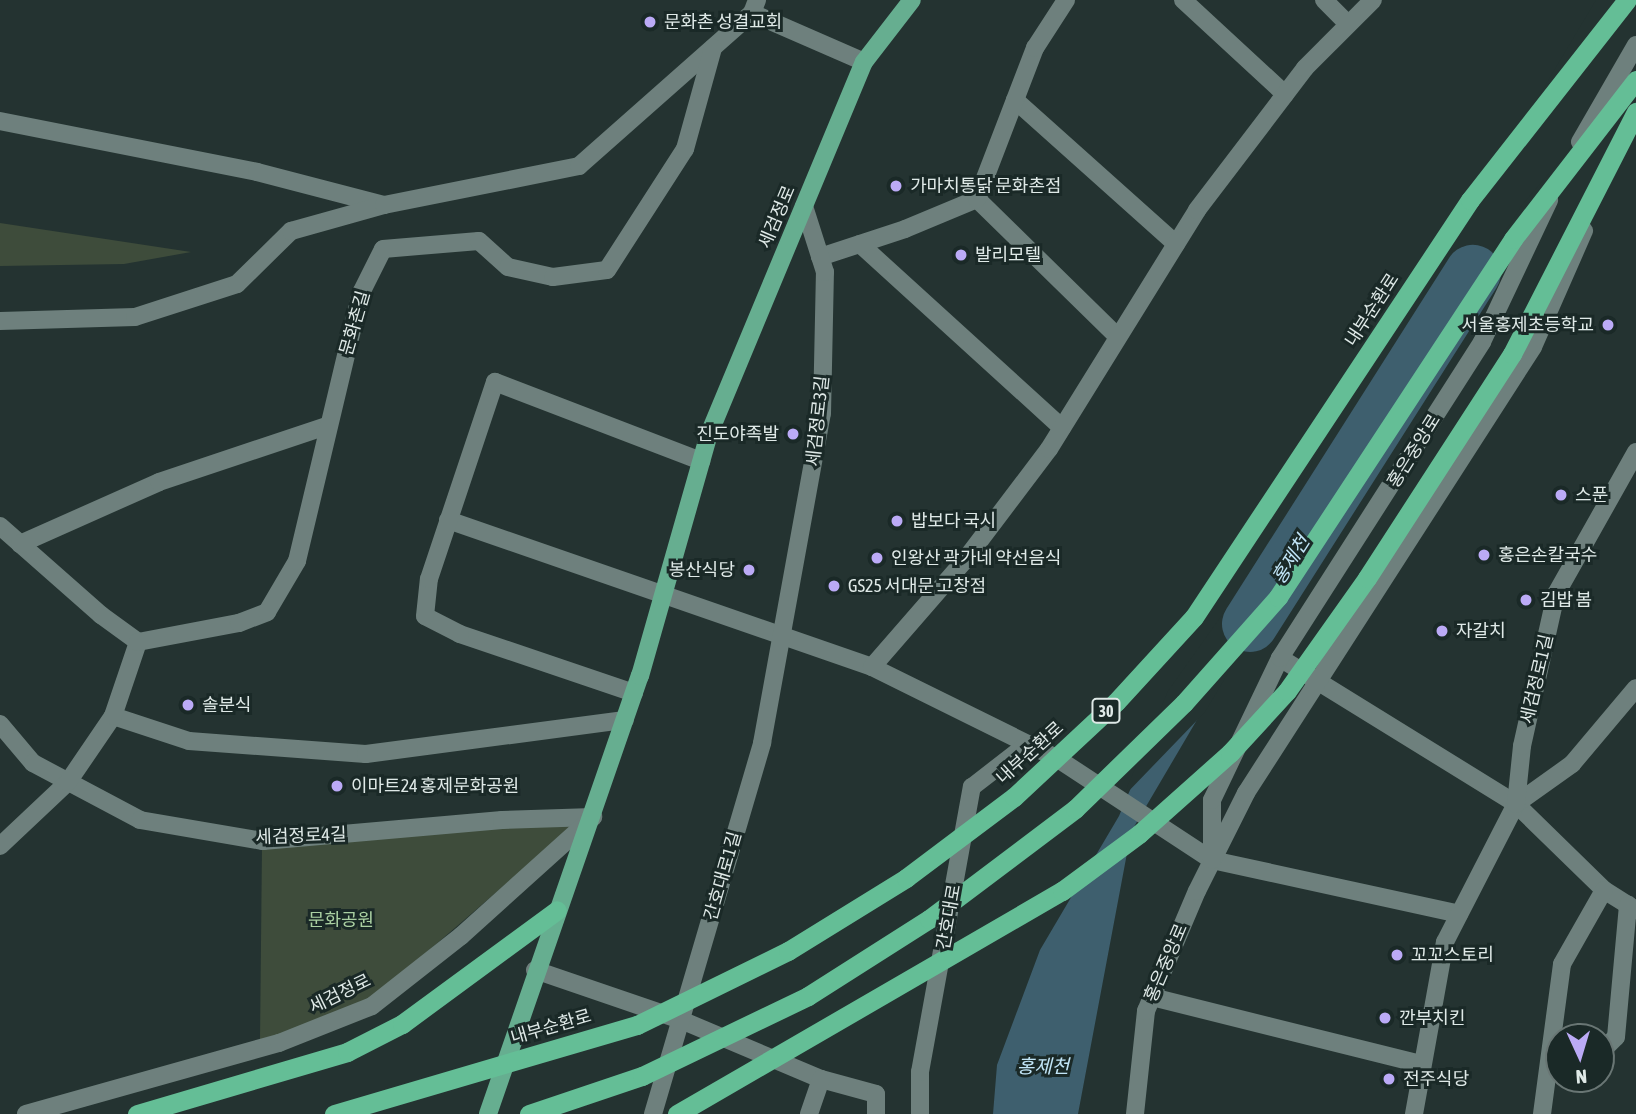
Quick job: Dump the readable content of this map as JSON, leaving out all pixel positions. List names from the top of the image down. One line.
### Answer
{"streets":{"highway":["내부순환로","30"],"main road":["세검정로"],"street":["문화촌길","세검정로3길","홍은중앙로","세검정로1길","세검정로4길","간호대로1길","간호대로"]},"crossings":[["세검정로","세검정로3길"],["세검정로","세검정로4길"],["세검정로3길","간호대로1길"]],"water":["홍제천"],"parks":["문화공원"],"places":["문화촌 성결교회","가마치통닭 문화촌점","발리모텔","서울홍제초등학교","진도야족발","스푼","밥보다 국시","홍은손칼국수","인왕산 곽가네 약선음식","봉산식당","GS25 서대문 고창점","김밥 봄","자갈치","솔분식","이마트24 홍제문화공원","꼬꼬스토리","깐부치킨","전주식당"],"north":"bottom"}
